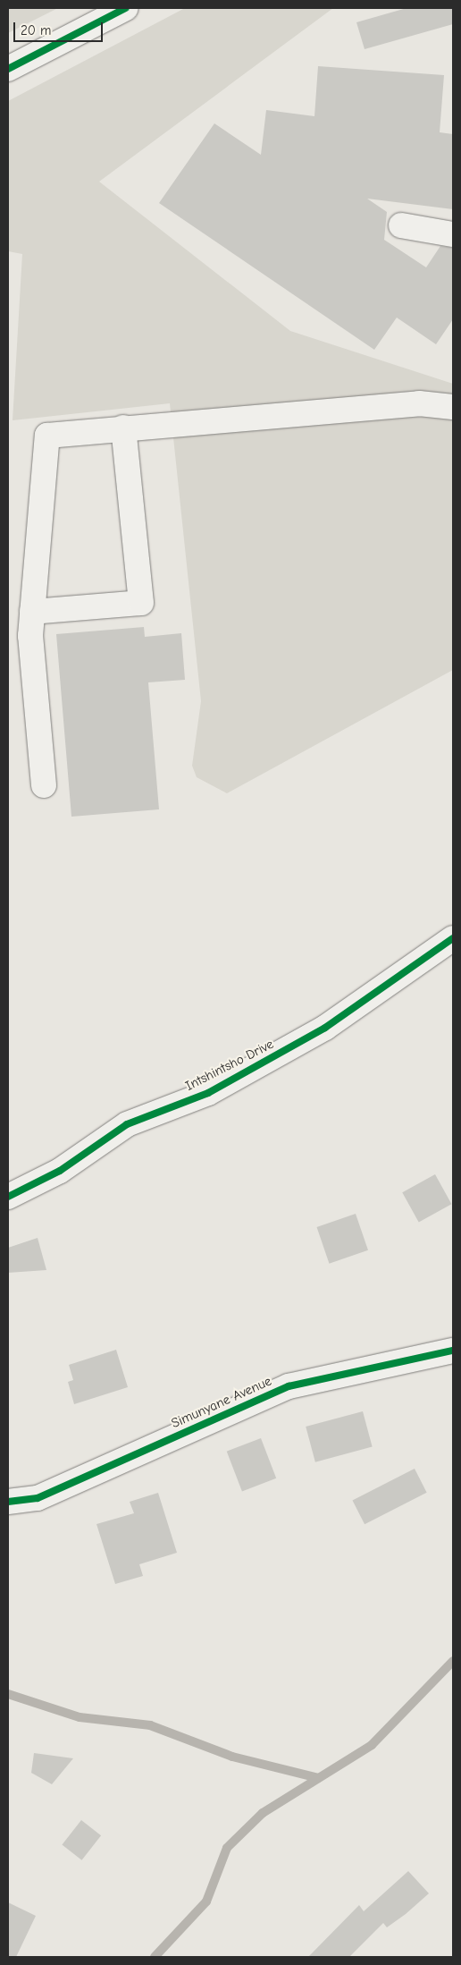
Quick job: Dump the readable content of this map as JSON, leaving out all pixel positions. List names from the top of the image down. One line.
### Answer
{"streets":{"street":["Intshintsho Drive","Simunyane Avenue"]},"scale_bar":"20 m"}
